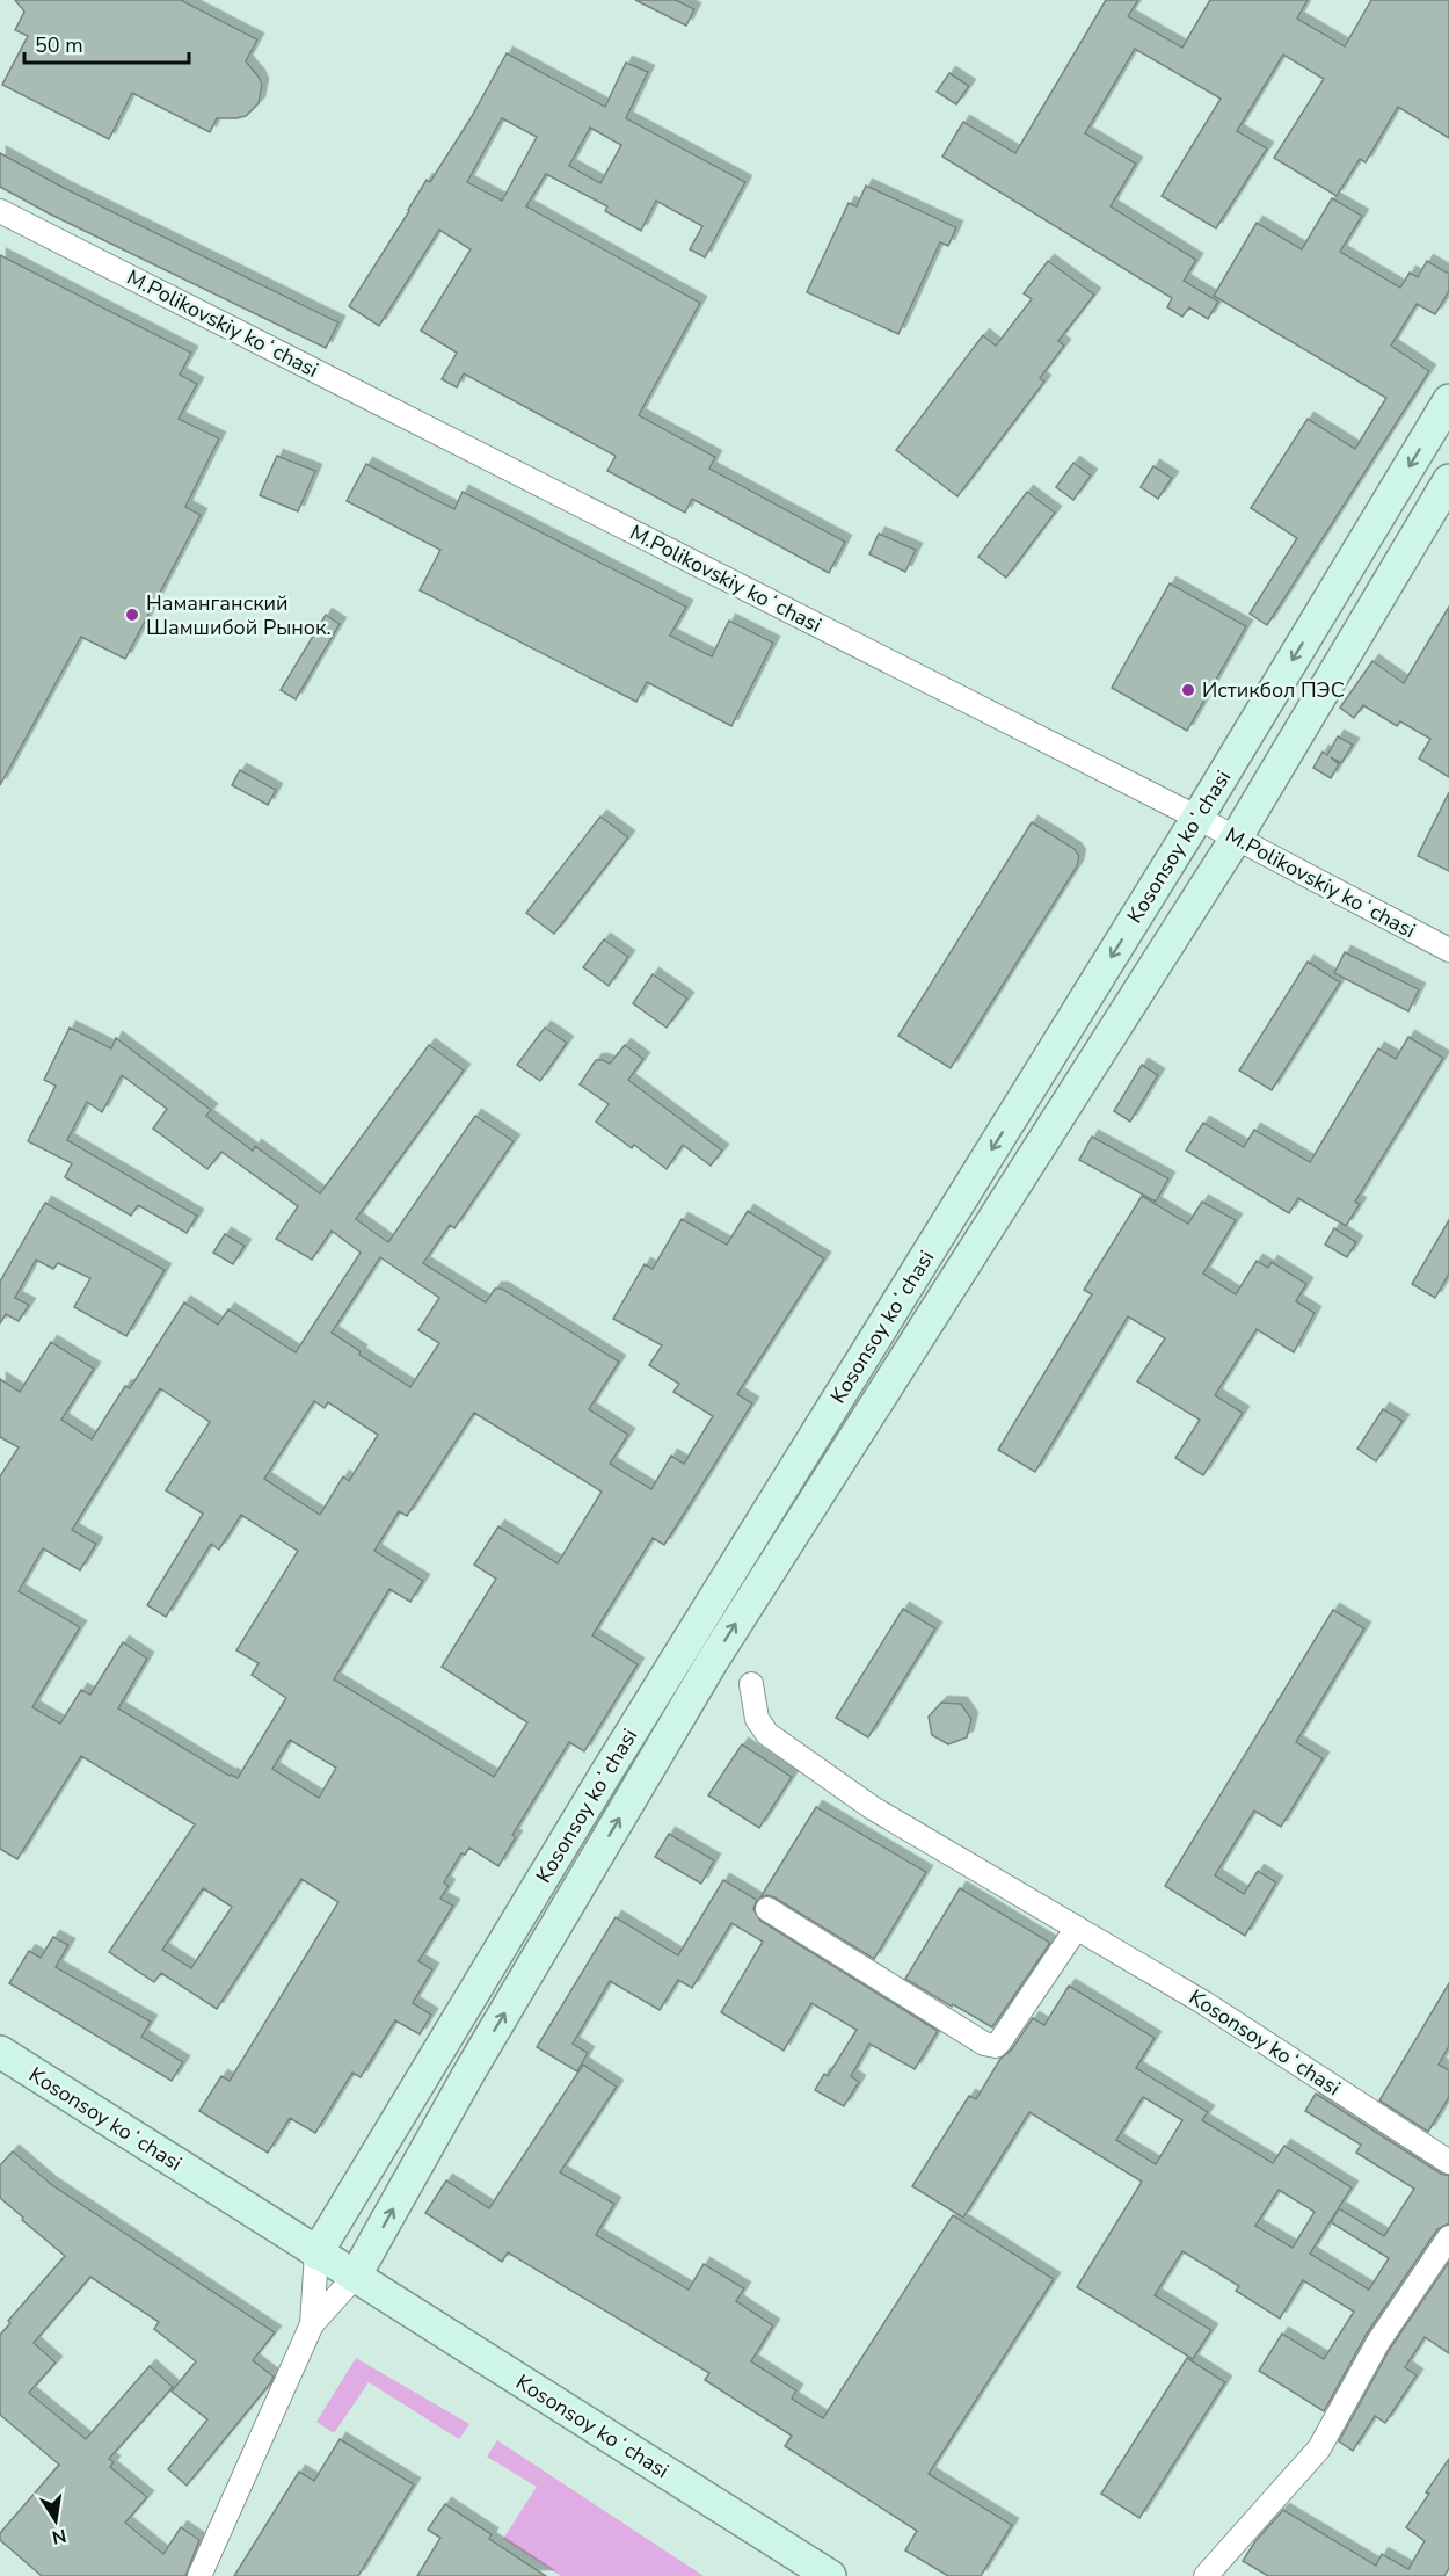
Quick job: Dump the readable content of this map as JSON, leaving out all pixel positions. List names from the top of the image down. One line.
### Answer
{"streets":{"street":["M.Polikovskiy koʻchasi","Kosonsoy koʻchasi"]},"crossings":[["M.Polikovskiy koʻchasi","Kosonsoy koʻchasi"]],"places":["Наманганский Шамшибой Рынок.","Истикбол ПЭС"],"scale_bar":"50 m","north":"bottom"}
